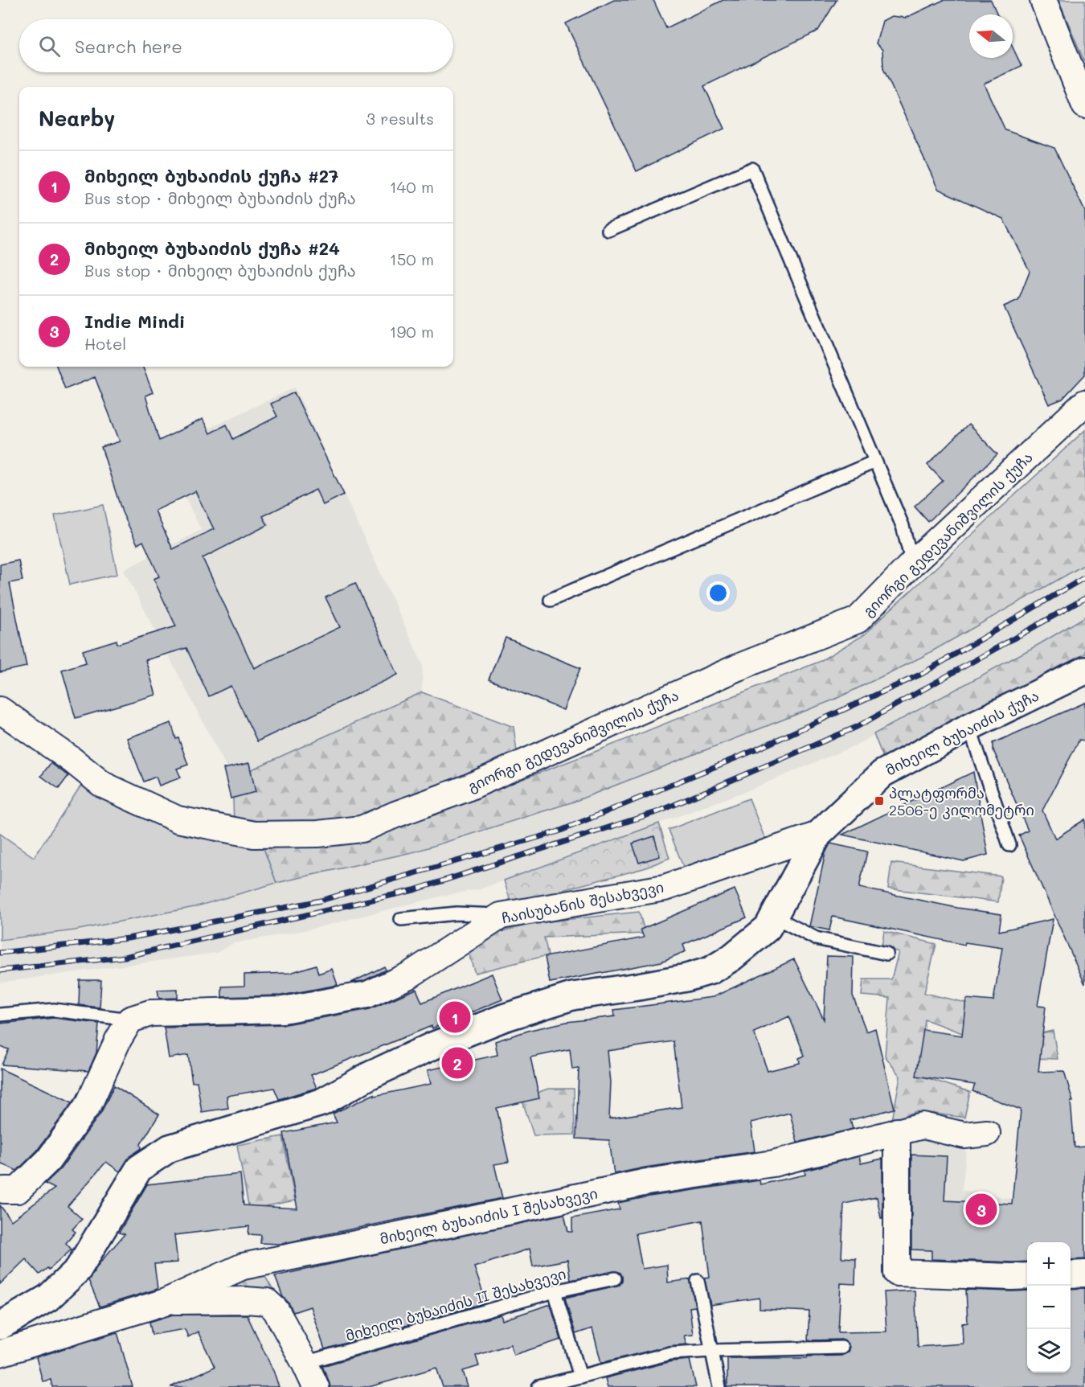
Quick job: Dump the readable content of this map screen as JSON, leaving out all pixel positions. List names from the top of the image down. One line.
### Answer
{"streets":{"street":["გიორგი გედევანიშვილის ქუჩა","მიხეილ ბუხაიძის ქუჩა","ჩაისუბანის შესახვევი","მიხეილ ბუხაიძის I შესახვევი"],"lane":["მიხეილ ბუხაიძის II შესახვევი"]},"crossings":[["მიხეილ ბუხაიძის ქუჩა","ჩაისუბანის შესახვევი"]],"places":{"transit":["პლატფორმა 2506-ე კილომეტრი"]},"north":"left","page":{"search":"Search here","heading":["Nearby","3 results"],"list":[{"mark":"1","name":"მიხეილ ბუხაიძის ქუჩა #27","note":"Bus stop · მიხეილ ბუხაიძის ქუჩა","value":"140 m"},{"mark":"2","name":"მიხეილ ბუხაიძის ქუჩა #24","note":"Bus stop · მიხეილ ბუხაიძის ქუჩა","value":"150 m"},{"mark":"3","name":"Indie Mindi","note":"Hotel","value":"190 m"}],"pins":["1","2","3"],"map_buttons":["+","−"]}}
